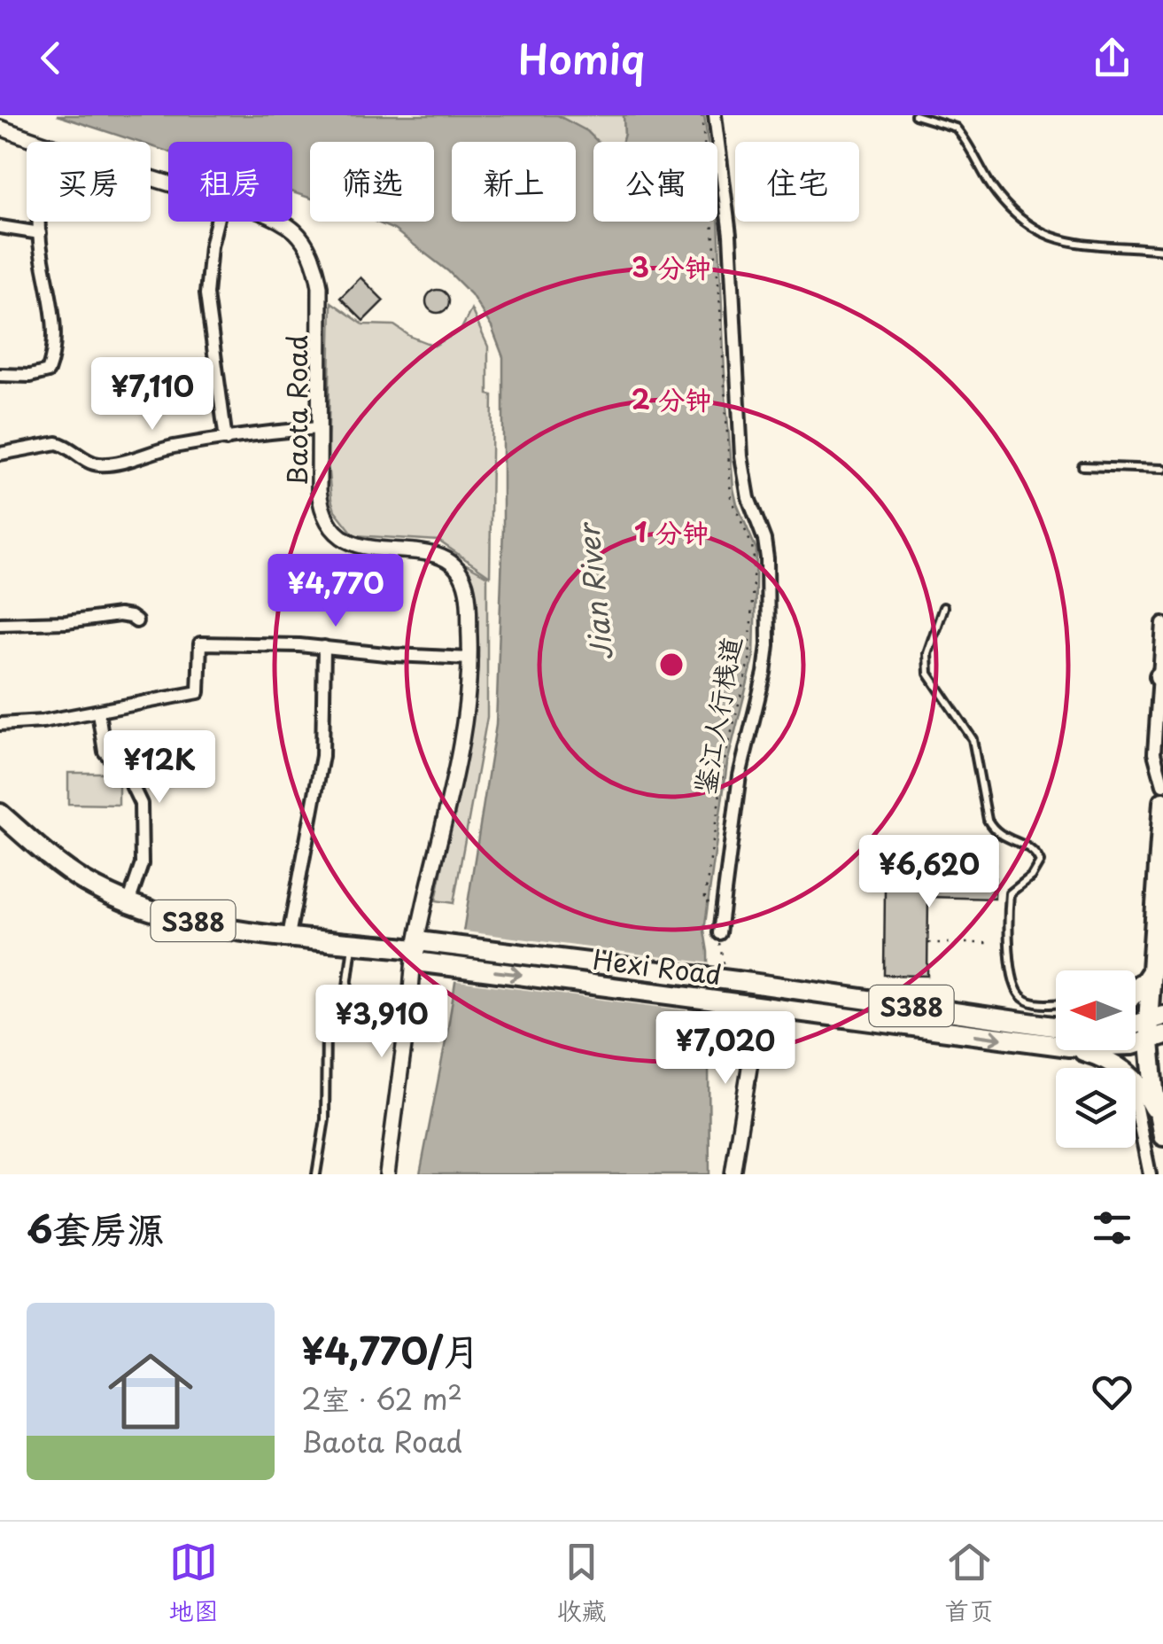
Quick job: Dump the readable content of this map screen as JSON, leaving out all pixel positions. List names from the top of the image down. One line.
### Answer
{"streets":{"main road":["S388","Hexi Road"],"street":["Baota Road"],"path":["鉴江人行栈道"]},"crossings":[["Baota Road","Hexi Road"]],"water":["Jian River"],"north":"left","page":{"header":"Homiq","chip":["买房","租房","筛选","新上","公寓","住宅"],"price":["¥7,110","¥4,770","¥12K","¥6,620","¥3,910","¥7,020"],"heading":"6套房源","list":[{"name":"¥4,770/月","note":"2室 · 62 m² · Baota Road"}],"tabs":["地图","收藏","首页"]},"rings":["3 分钟","2 分钟","1 分钟"]}
